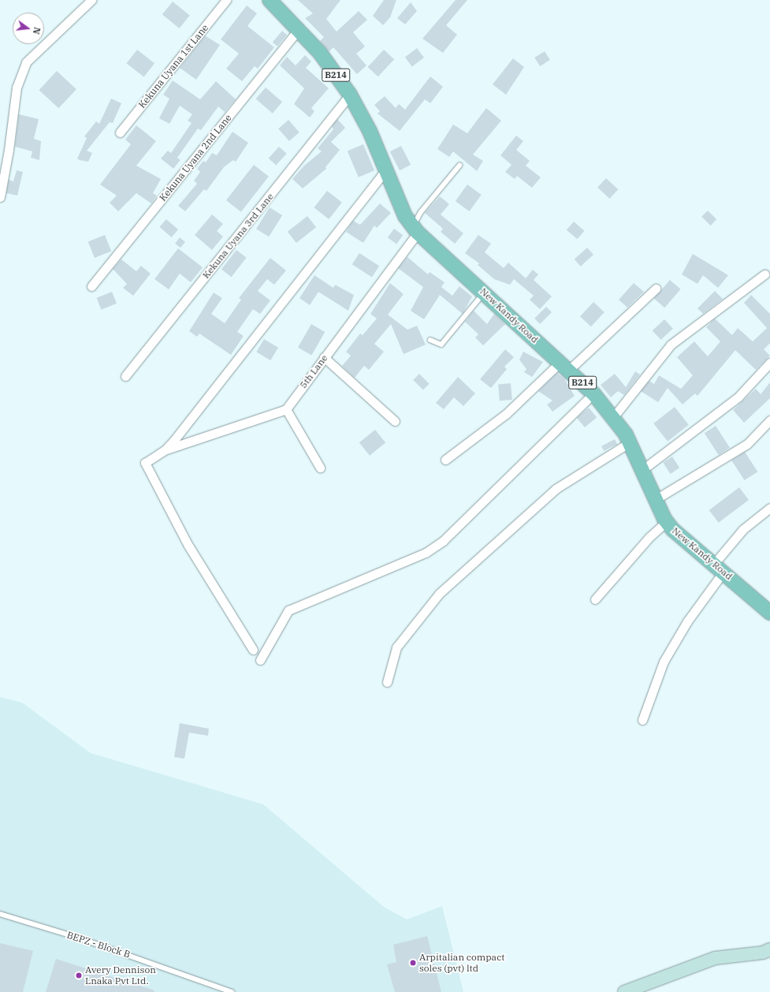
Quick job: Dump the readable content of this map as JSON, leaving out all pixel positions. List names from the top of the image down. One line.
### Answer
{"streets":{"main road":["B214","New Kandy Road"],"street":["Kekuna Uyana 1st Lane","Kekuna Uyana 2nd Lane","Kekuna Uyana 3rd Lane","5th Lane"],"lane":["BEPZ - Block B"]},"crossings":[["Kekuna Uyana 2nd Lane","New Kandy Road"],["Kekuna Uyana 3rd Lane","New Kandy Road"],["New Kandy Road","5th Lane"]],"places":["Arpitalian compact soles (pvt) ltd","Avery Dennison Lnaka Pvt Ltd."],"north":"right"}
